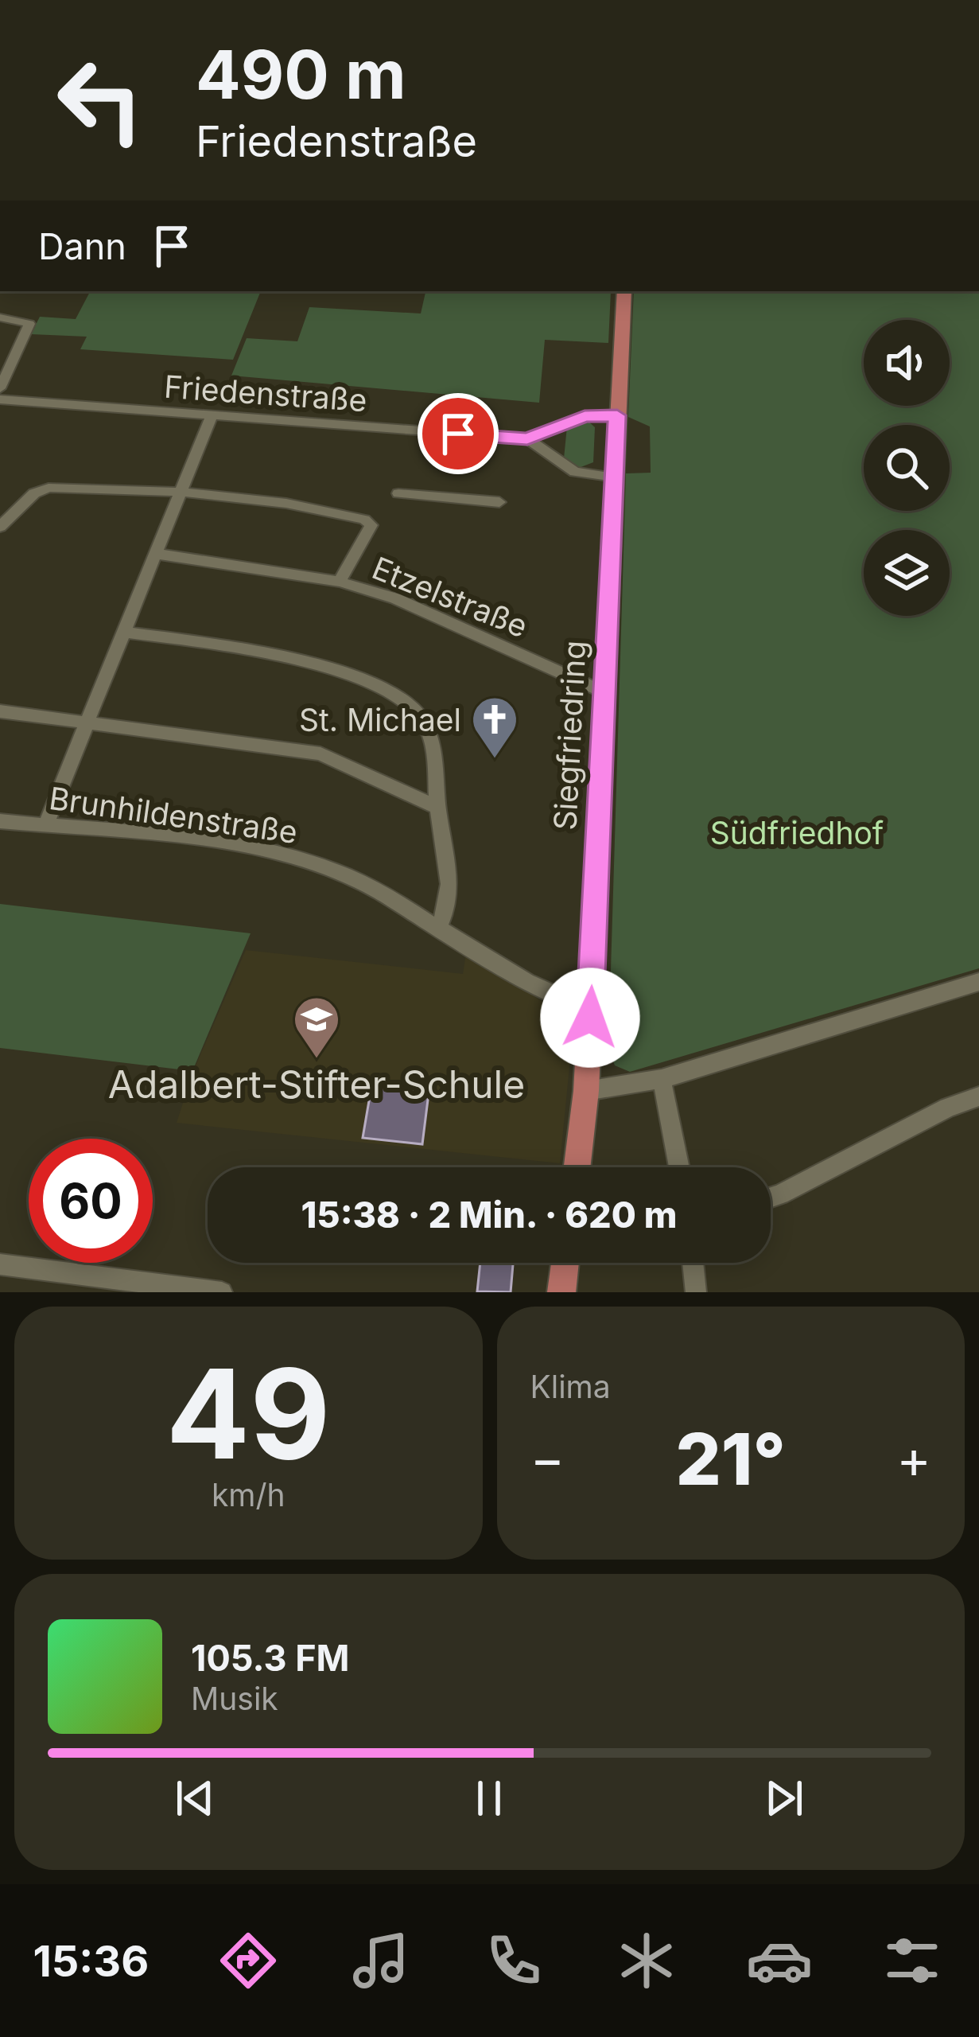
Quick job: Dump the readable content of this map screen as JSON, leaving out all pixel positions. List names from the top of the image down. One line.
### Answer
{"streets":{"main road":["Siegfriedring"],"street":["Friedenstraße","Etzelstraße","Brunhildenstraße"]},"crossings":[["Friedenstraße","Siegfriedring"],["Etzelstraße","Siegfriedring"],["Siegfriedring","Brunhildenstraße"]],"parks":["Südfriedhof"],"places":{"church":["St. Michael"],"school or university":["Adalbert-Stifter-Schule"]},"page":{"turn":["490 m","Friedenstraße"],"then":"Dann","limit":"60","trip":"15:38 · 2 Min. · 620 m","tile":[["49","km/h"],"Klima"],"heat":["−","21°","+"],"song":["105.3 FM","Musik"],"tabs":"15:36"}}
